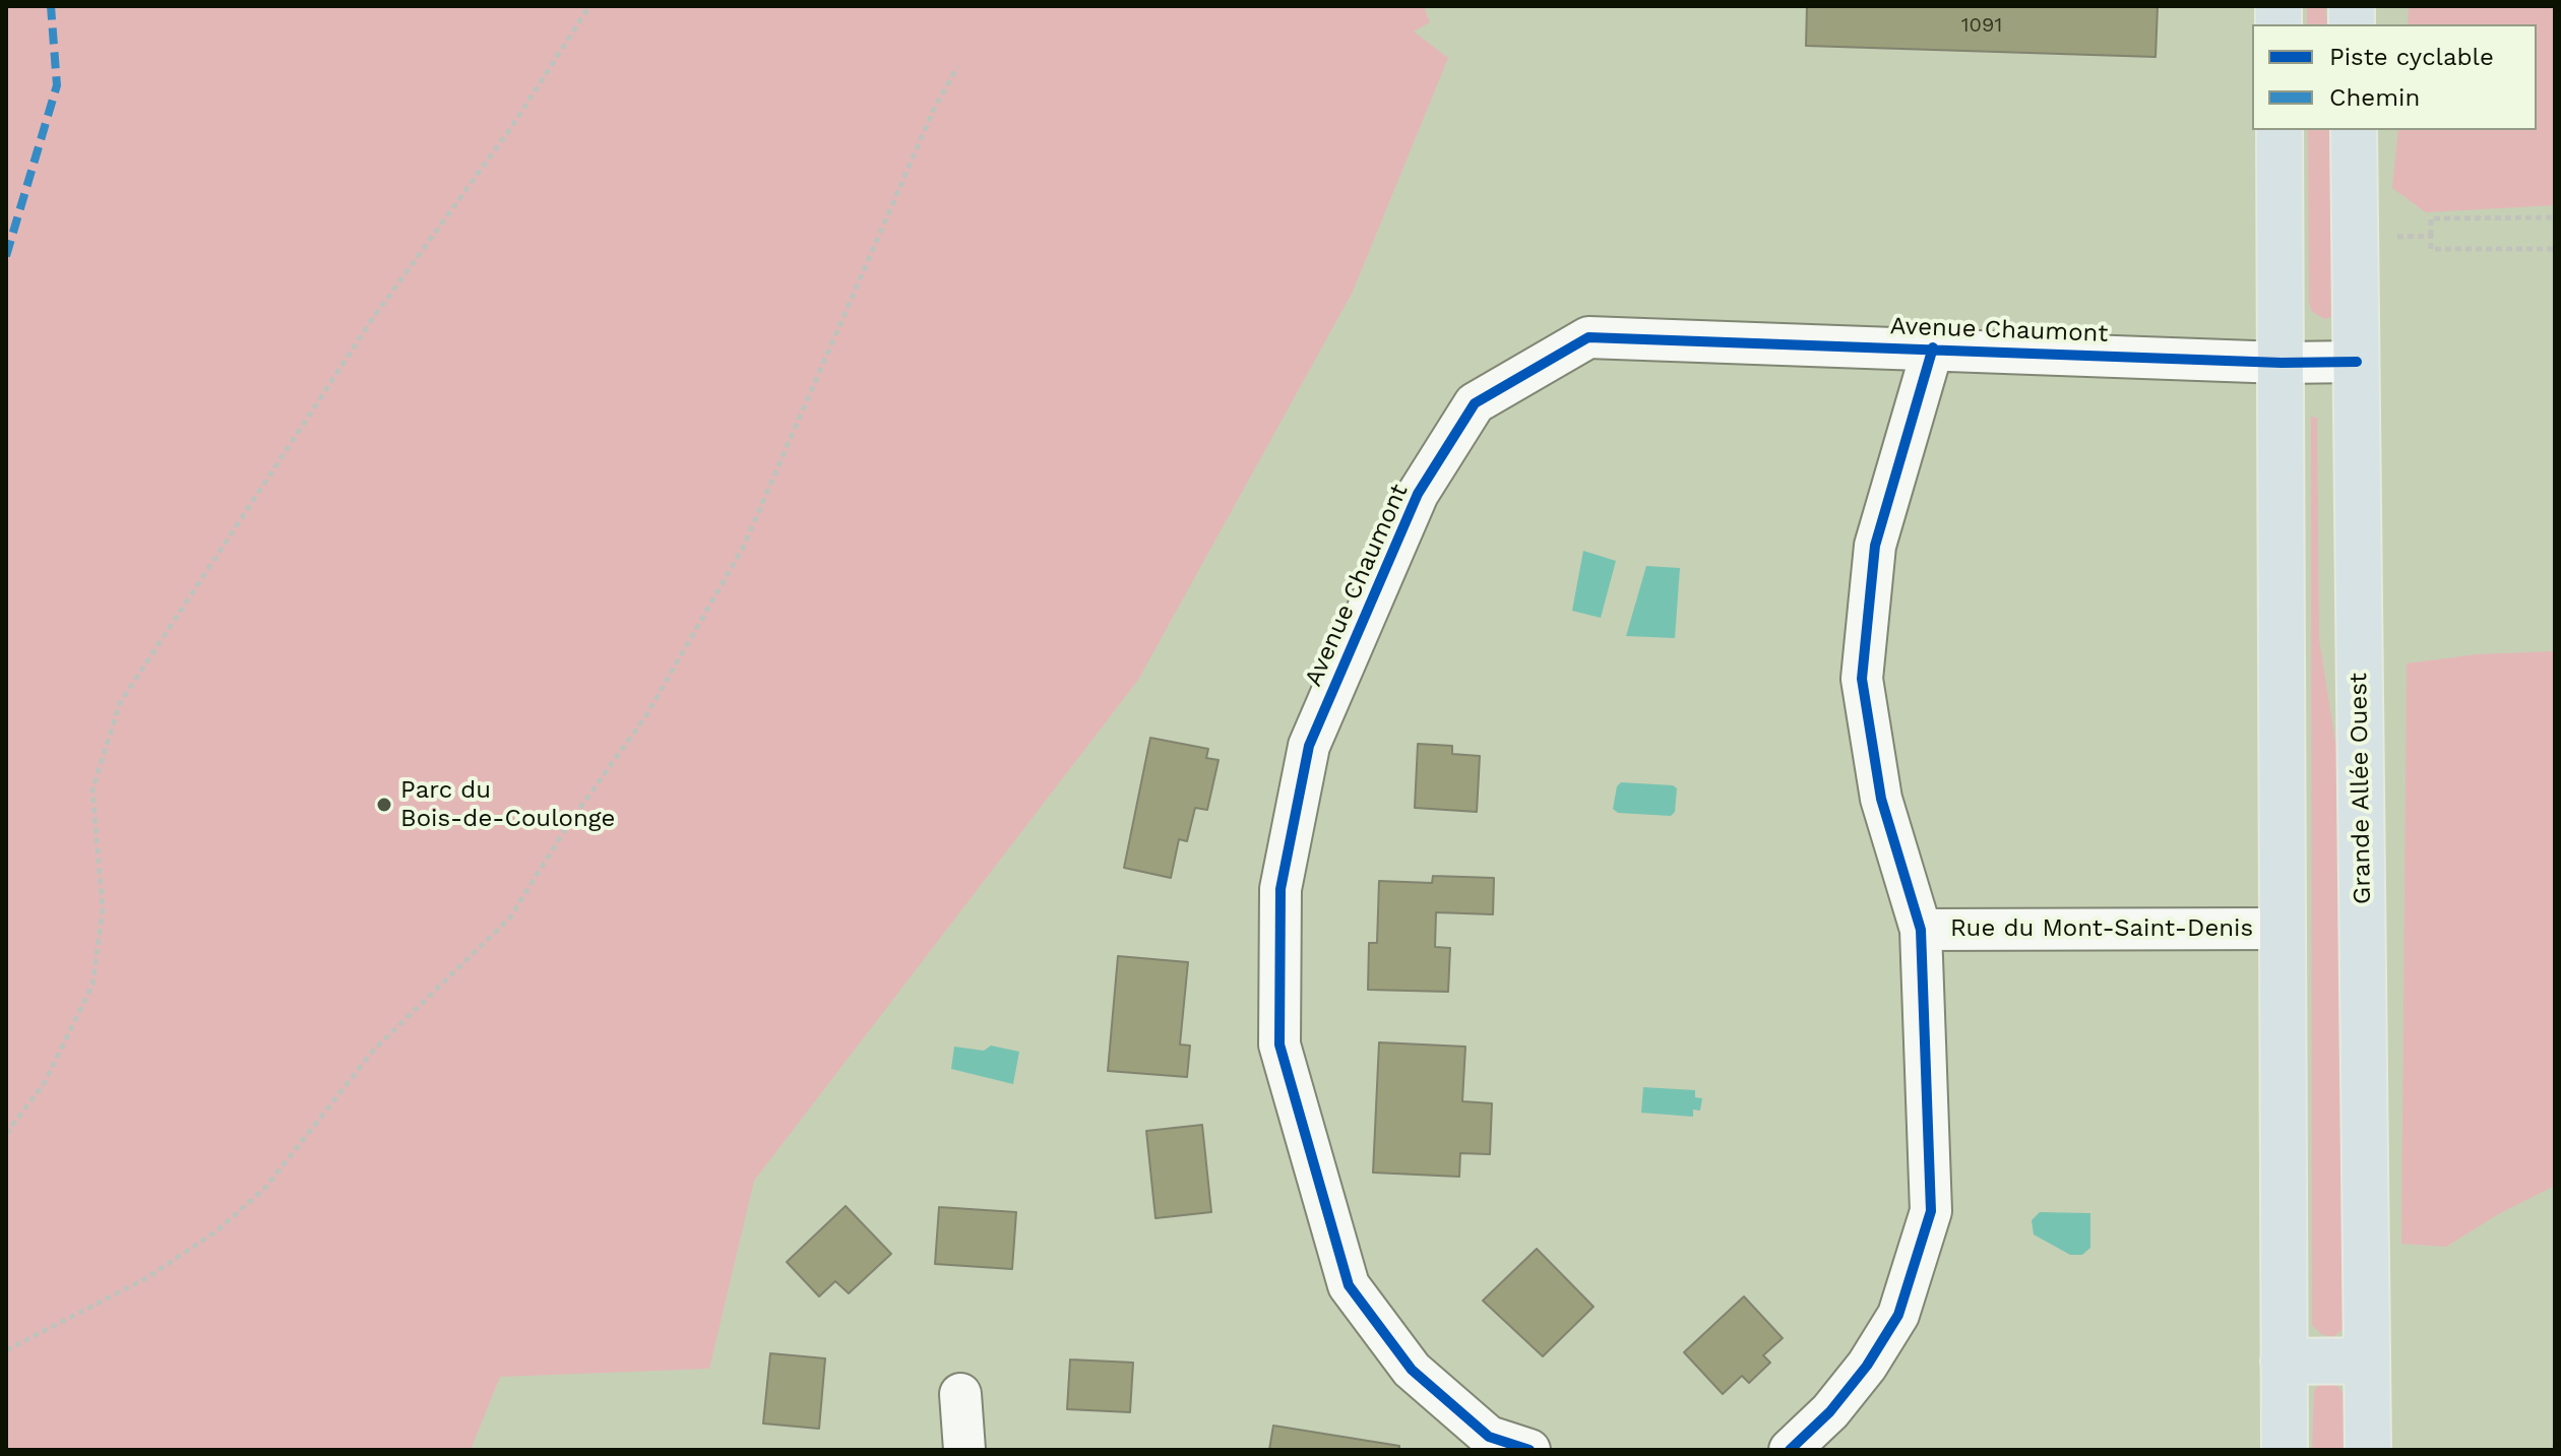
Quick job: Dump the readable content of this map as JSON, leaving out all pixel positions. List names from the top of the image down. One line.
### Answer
{"streets":{"main road":["Grande Allée Ouest"],"street":["Avenue Chaumont","Rue du Mont-Saint-Denis"]},"crossings":[["Avenue Chaumont","Grande Allée Ouest"],["Avenue Chaumont","Rue du Mont-Saint-Denis"]],"places":["Parc du Bois-de-Coulonge"],"house_numbers":["1091"],"legend":["Piste cyclable","Chemin"]}
